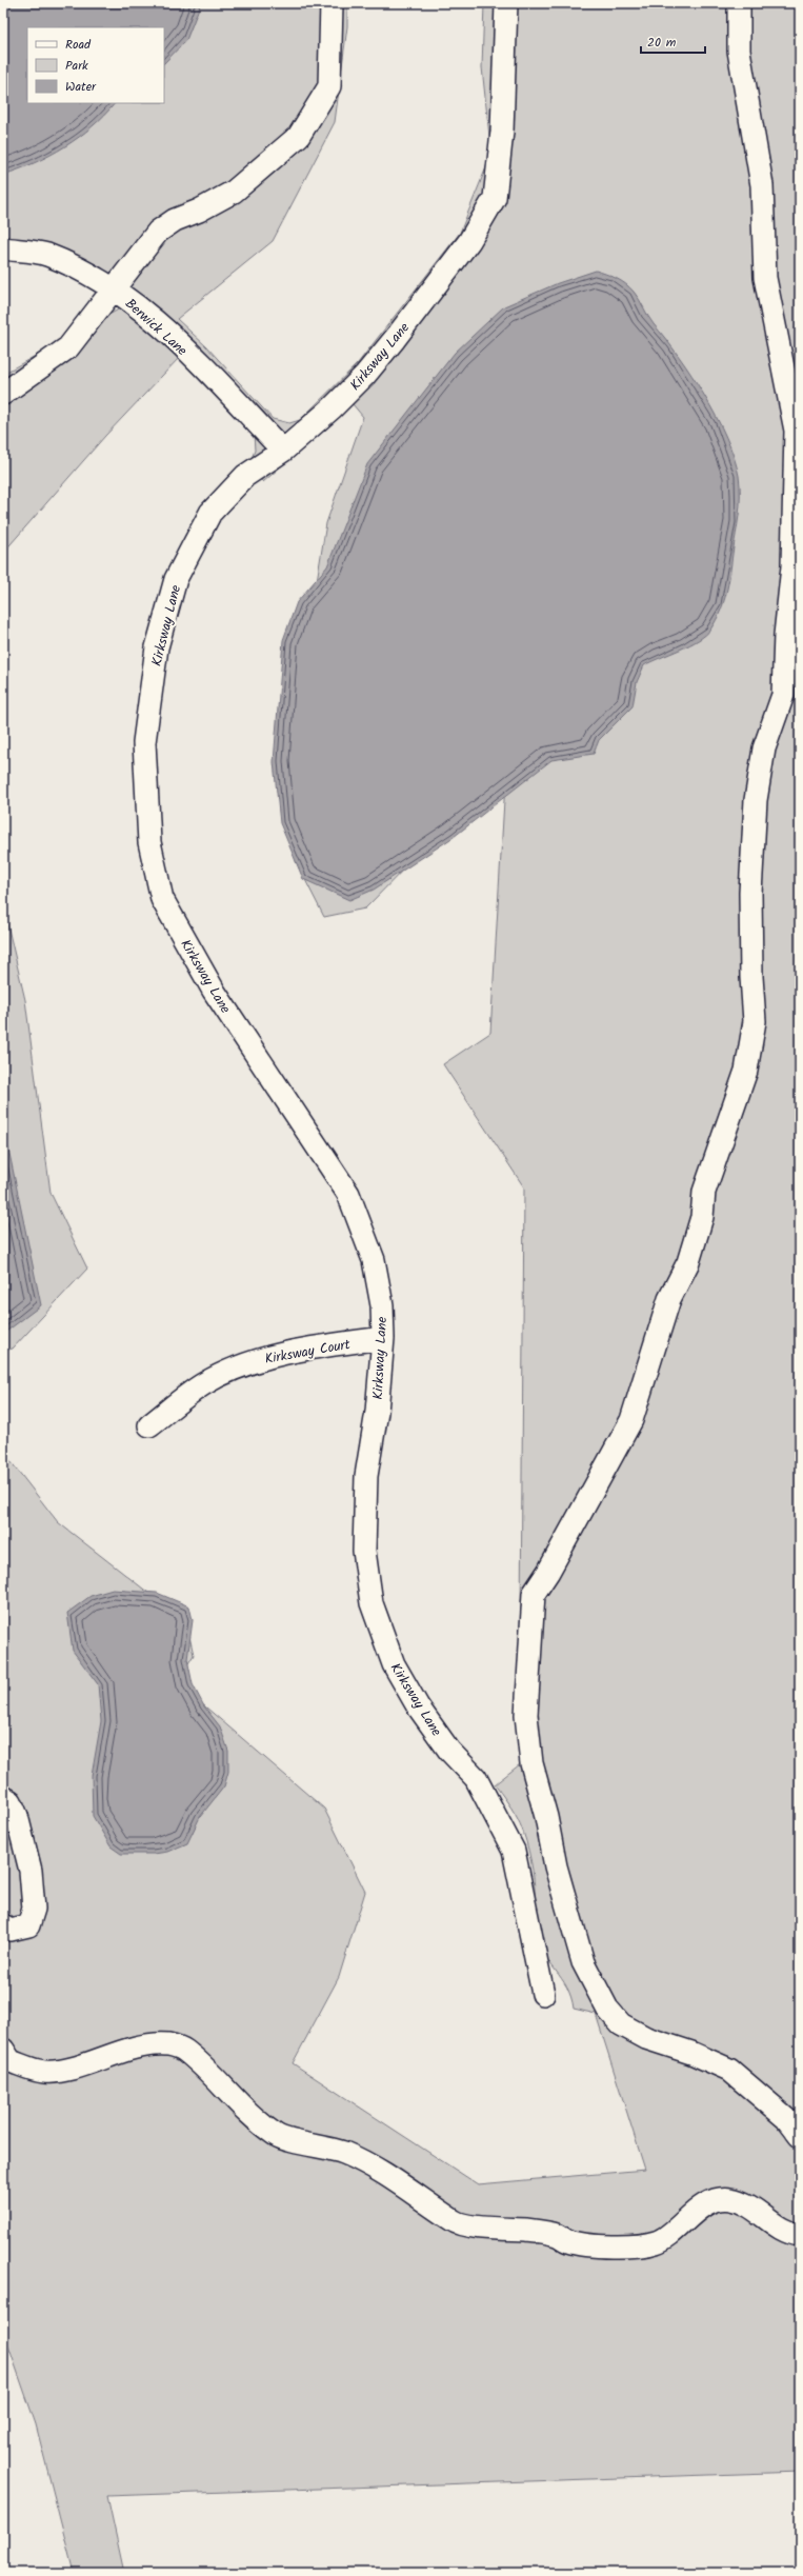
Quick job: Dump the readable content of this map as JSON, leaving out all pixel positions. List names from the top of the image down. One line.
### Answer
{"streets":{"street":["Berwick Lane","Kirksway Lane","Kirksway Court"]},"crossings":[["Berwick Lane","Kirksway Lane"],["Kirksway Lane","Kirksway Court"]],"legend":["Road","Park","Water"],"scale_bar":"20 m"}
